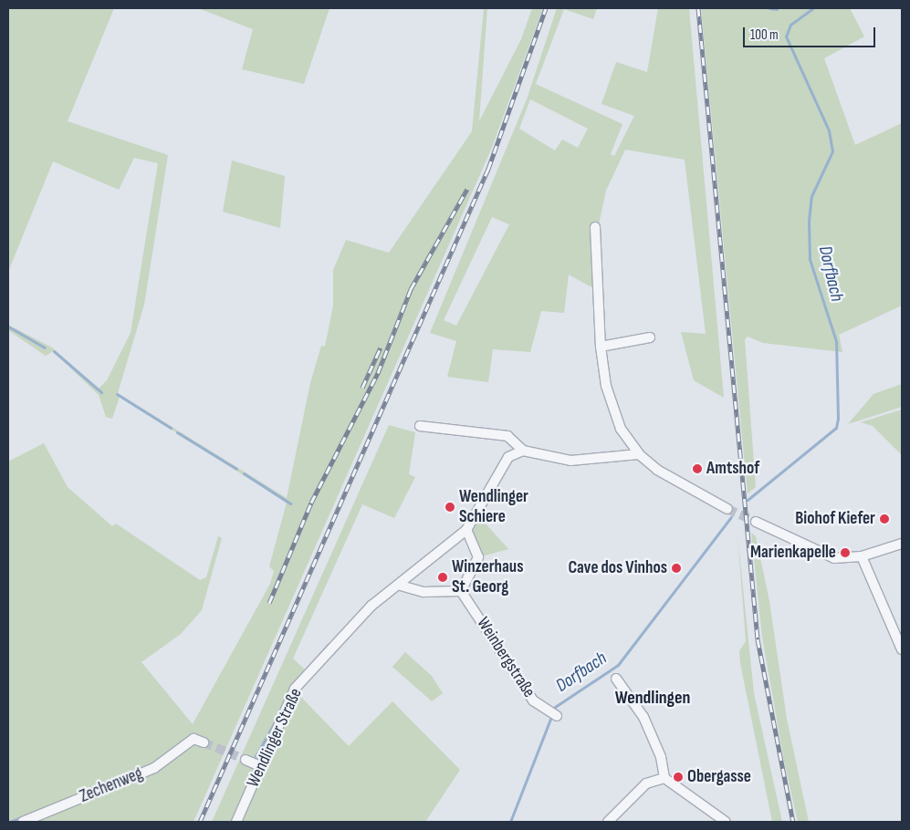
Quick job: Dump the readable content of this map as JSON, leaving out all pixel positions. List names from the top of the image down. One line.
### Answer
{"streets":{"street":["Weinbergstraße","Wendlinger Straße","Zechenweg"]},"districts":["Wendlingen"],"water":["Dorfbach"],"places":["Amtshof","Wendlinger Schiere","Biohof Kiefer","Marienkapelle","Cave dos Vinhos","Winzerhaus St. Georg","Obergasse"],"scale_bar":"100 m"}
